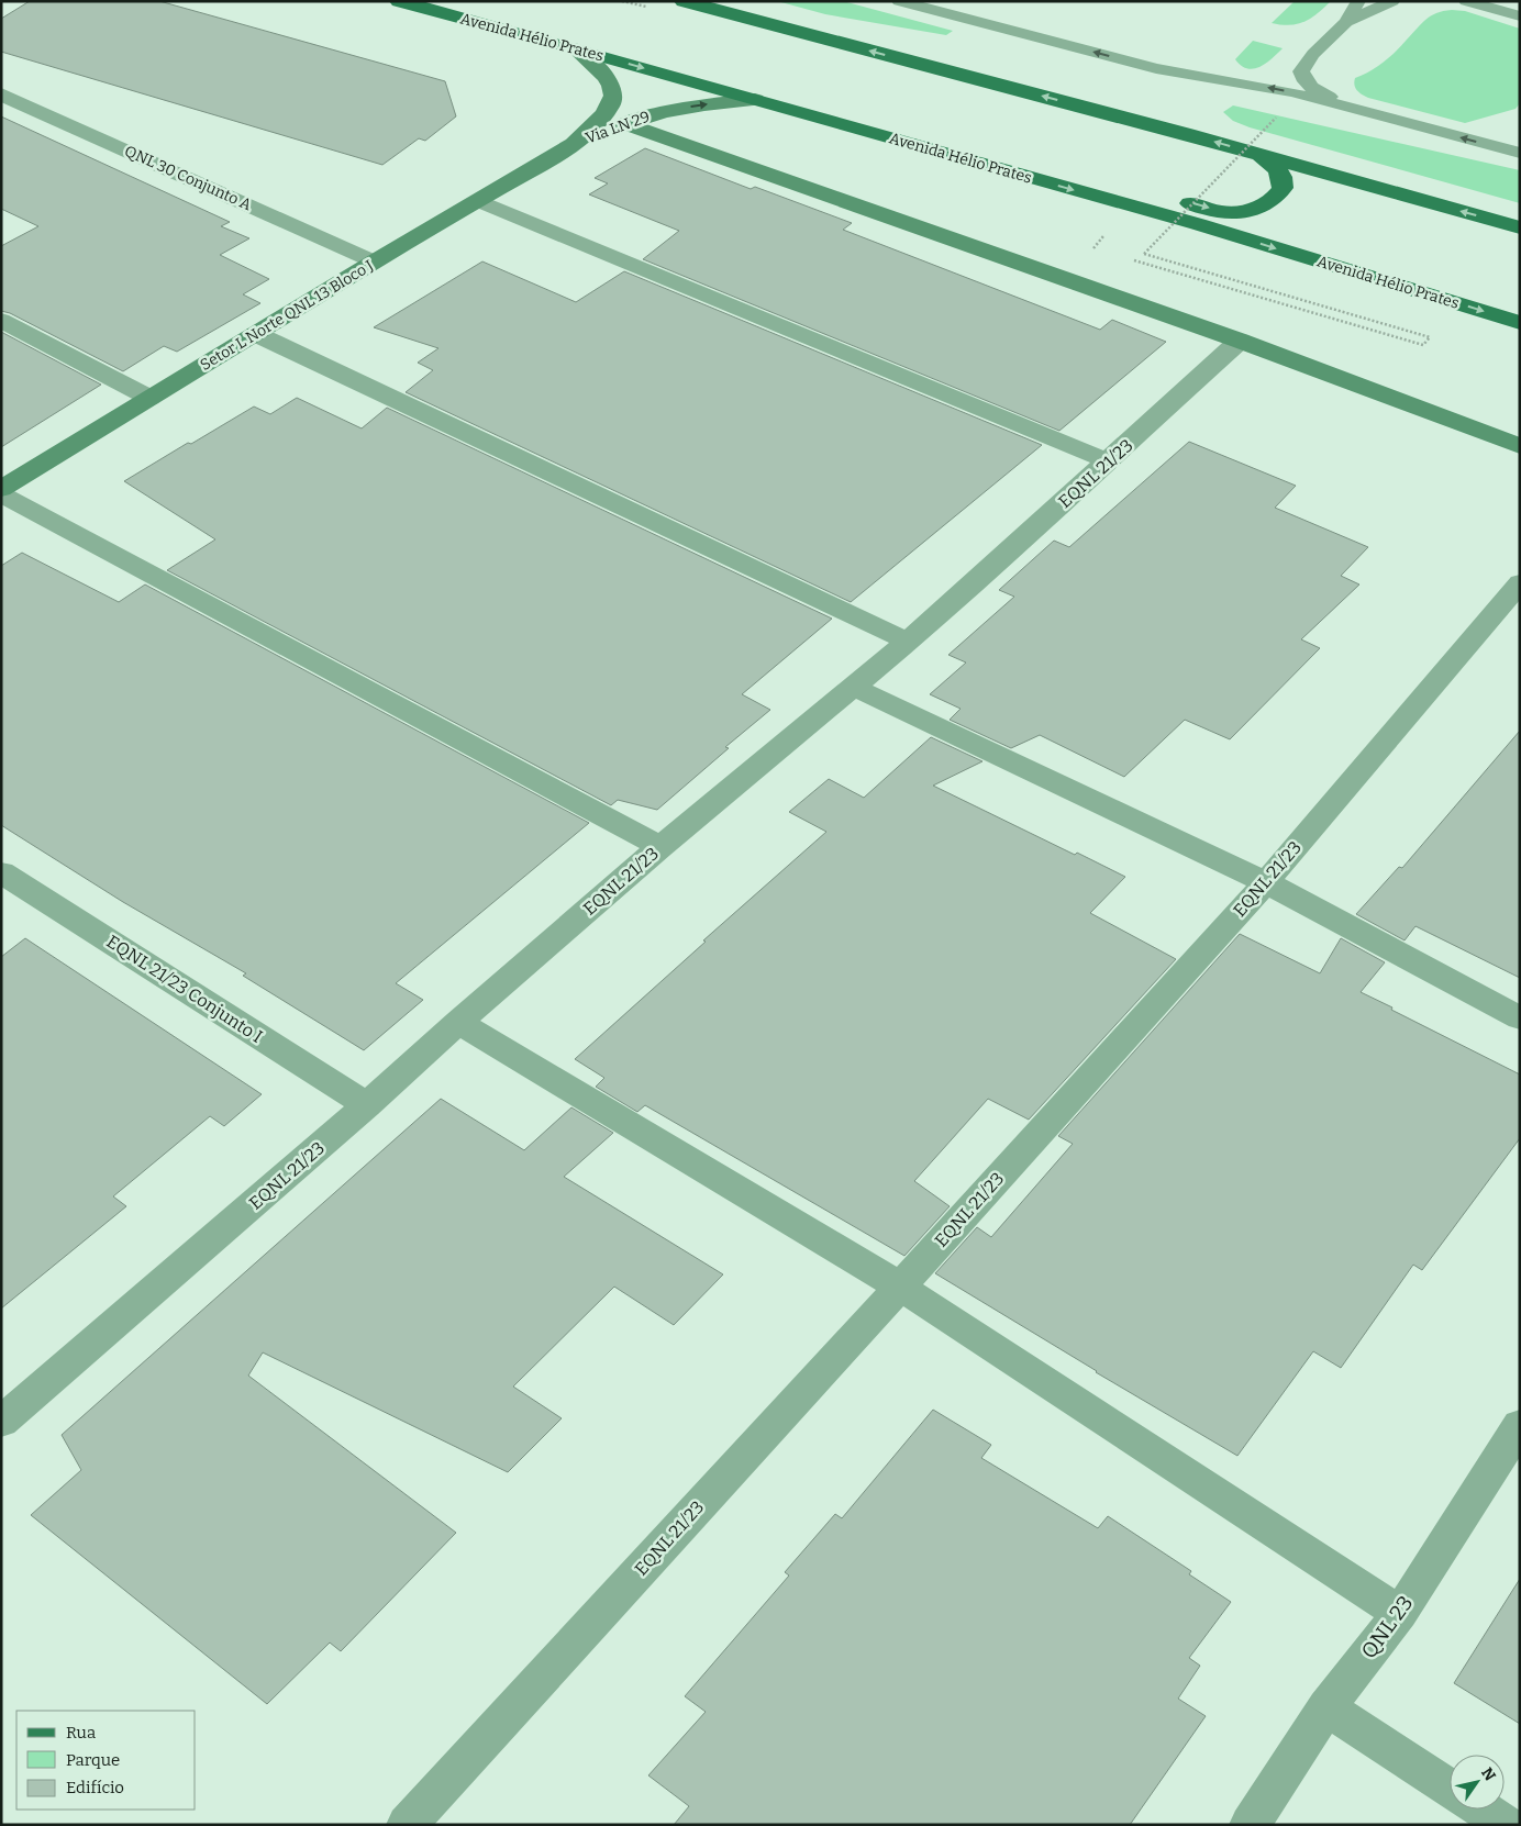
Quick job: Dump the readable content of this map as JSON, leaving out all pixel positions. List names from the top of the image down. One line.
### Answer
{"streets":{"main road":["Avenida Hélio Prates"],"street":["Via LN 29","QNL 30 Conjunto A","Setor L Norte QNL 13 Bloco J","EQNL 21/23","EQNL 21/23 Conjunto I","QNL 23"]},"crossings":[["Avenida Hélio Prates","Via LN 29"],["Via LN 29","Setor L Norte QNL 13 Bloco J"],["QNL 30 Conjunto A","Setor L Norte QNL 13 Bloco J"],["EQNL 21/23","EQNL 21/23 Conjunto I"]],"one_way":["Via LN 29"],"legend":["Rua","Parque","Edifício"],"north":"top right"}
